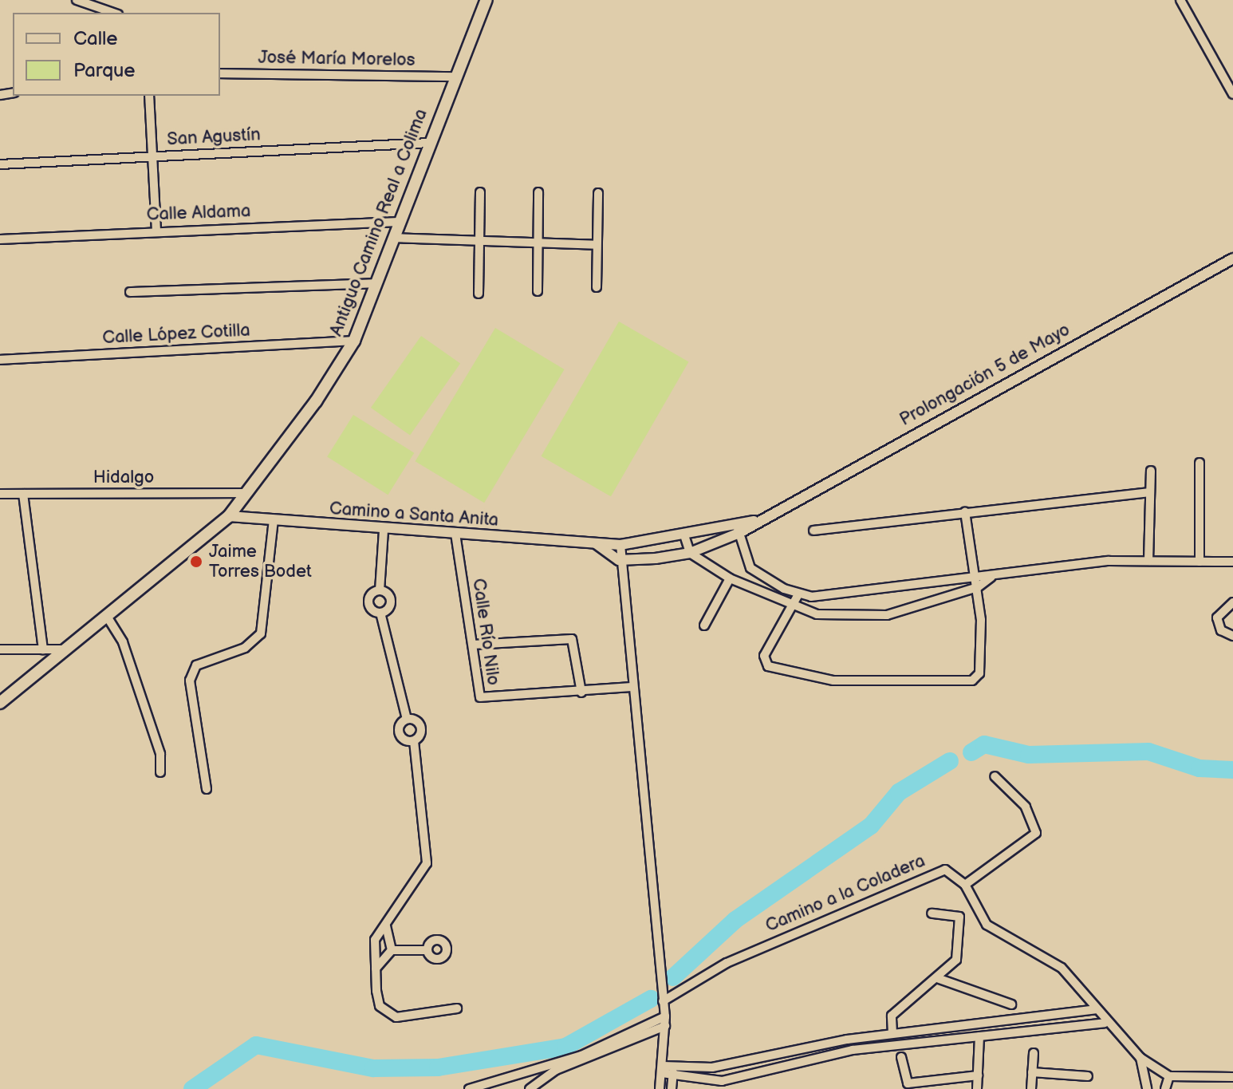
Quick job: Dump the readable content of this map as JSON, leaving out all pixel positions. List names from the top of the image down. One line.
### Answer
{"streets":{"main road":["Antiguo Camino Real a Colima"],"street":["José María Morelos","San Agustín","Calle Aldama","Calle López Cotilla","Prolongación 5 de Mayo","Hidalgo","Camino a Santa Anita","Calle Río Nilo","Camino a la Coladera"]},"crossings":[["José María Morelos","Antiguo Camino Real a Colima"],["San Agustín","Antiguo Camino Real a Colima"],["Calle Aldama","Antiguo Camino Real a Colima"],["Antiguo Camino Real a Colima","Calle López Cotilla"],["Antiguo Camino Real a Colima","Hidalgo"],["Antiguo Camino Real a Colima","Camino a Santa Anita"],["Camino a Santa Anita","Calle Río Nilo"]],"places":["Jaime Torres Bodet"],"legend":["Calle","Parque"]}
